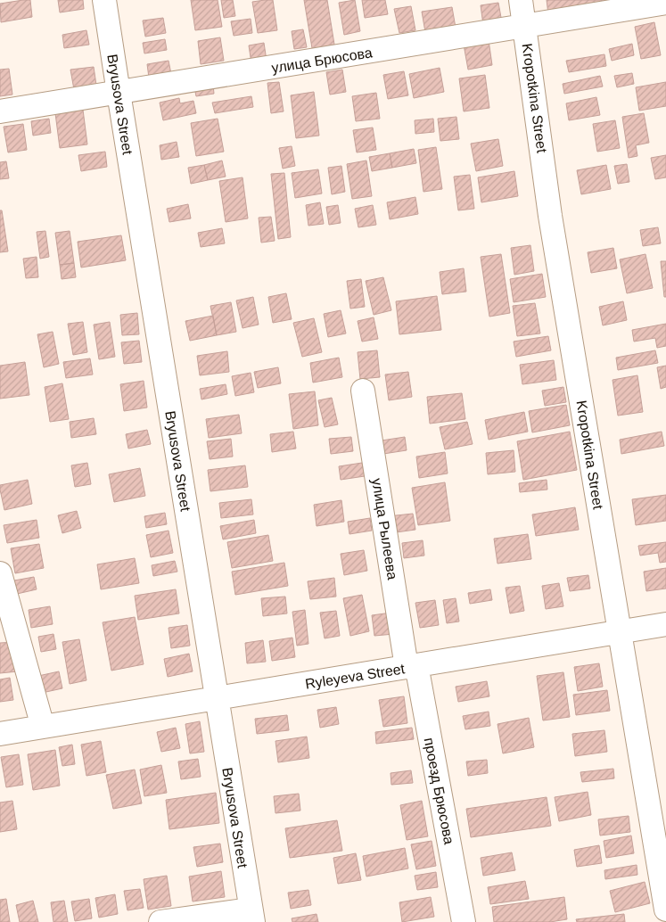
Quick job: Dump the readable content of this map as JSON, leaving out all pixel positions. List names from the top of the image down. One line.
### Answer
{"streets":{"street":["улица Брюсова","Kropotkina Street","Bryusova Street","улица Рылеева","Ryleyeva Street","проезд Брюсова"]},"crossings":[["улица Брюсова","Kropotkina Street"],["улица Брюсова","Bryusova Street"],["Kropotkina Street","Ryleyeva Street"],["Bryusova Street","Ryleyeva Street"],["улица Рылеева","Ryleyeva Street"],["улица Рылеева","проезд Брюсова"],["Ryleyeva Street","проезд Брюсова"]]}
